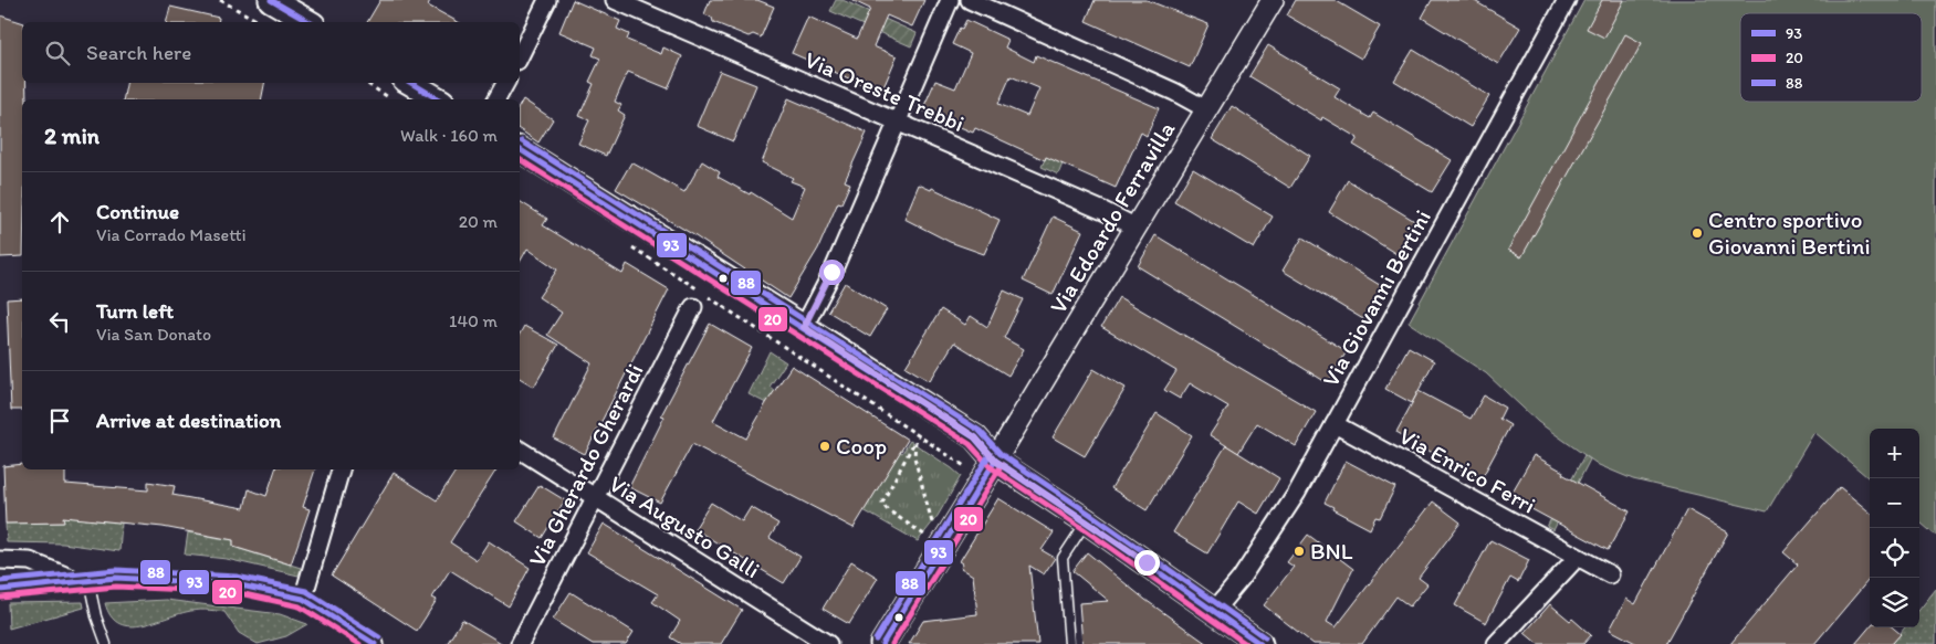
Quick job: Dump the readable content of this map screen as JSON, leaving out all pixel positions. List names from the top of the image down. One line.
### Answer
{"streets":{"street":["Via Oreste Trebbi","Via Edoardo Ferravilla","Via Giovanni Bertini","Via Gherardo Gherardi","Via Enrico Ferri","Via Augusto Galli"]},"crossings":[["Via Oreste Trebbi","Via Edoardo Ferravilla"],["Via Giovanni Bertini","Via Enrico Ferri"],["Via Gherardo Gherardi","Via Augusto Galli"]],"places":["Centro sportivo Giovanni Bertini","Coop","BNL"],"lines":["transit line 93","transit line 88","transit line 20"],"legend":["93","20","88"],"page":{"search":"Search here","heading":["2 min","Walk · 160 m"],"list":[["Continue","Via Corrado Masetti","20 m"],["Turn left","Via San Donato","140 m"],"Arrive at destination"],"map_buttons":["+","−"]}}
